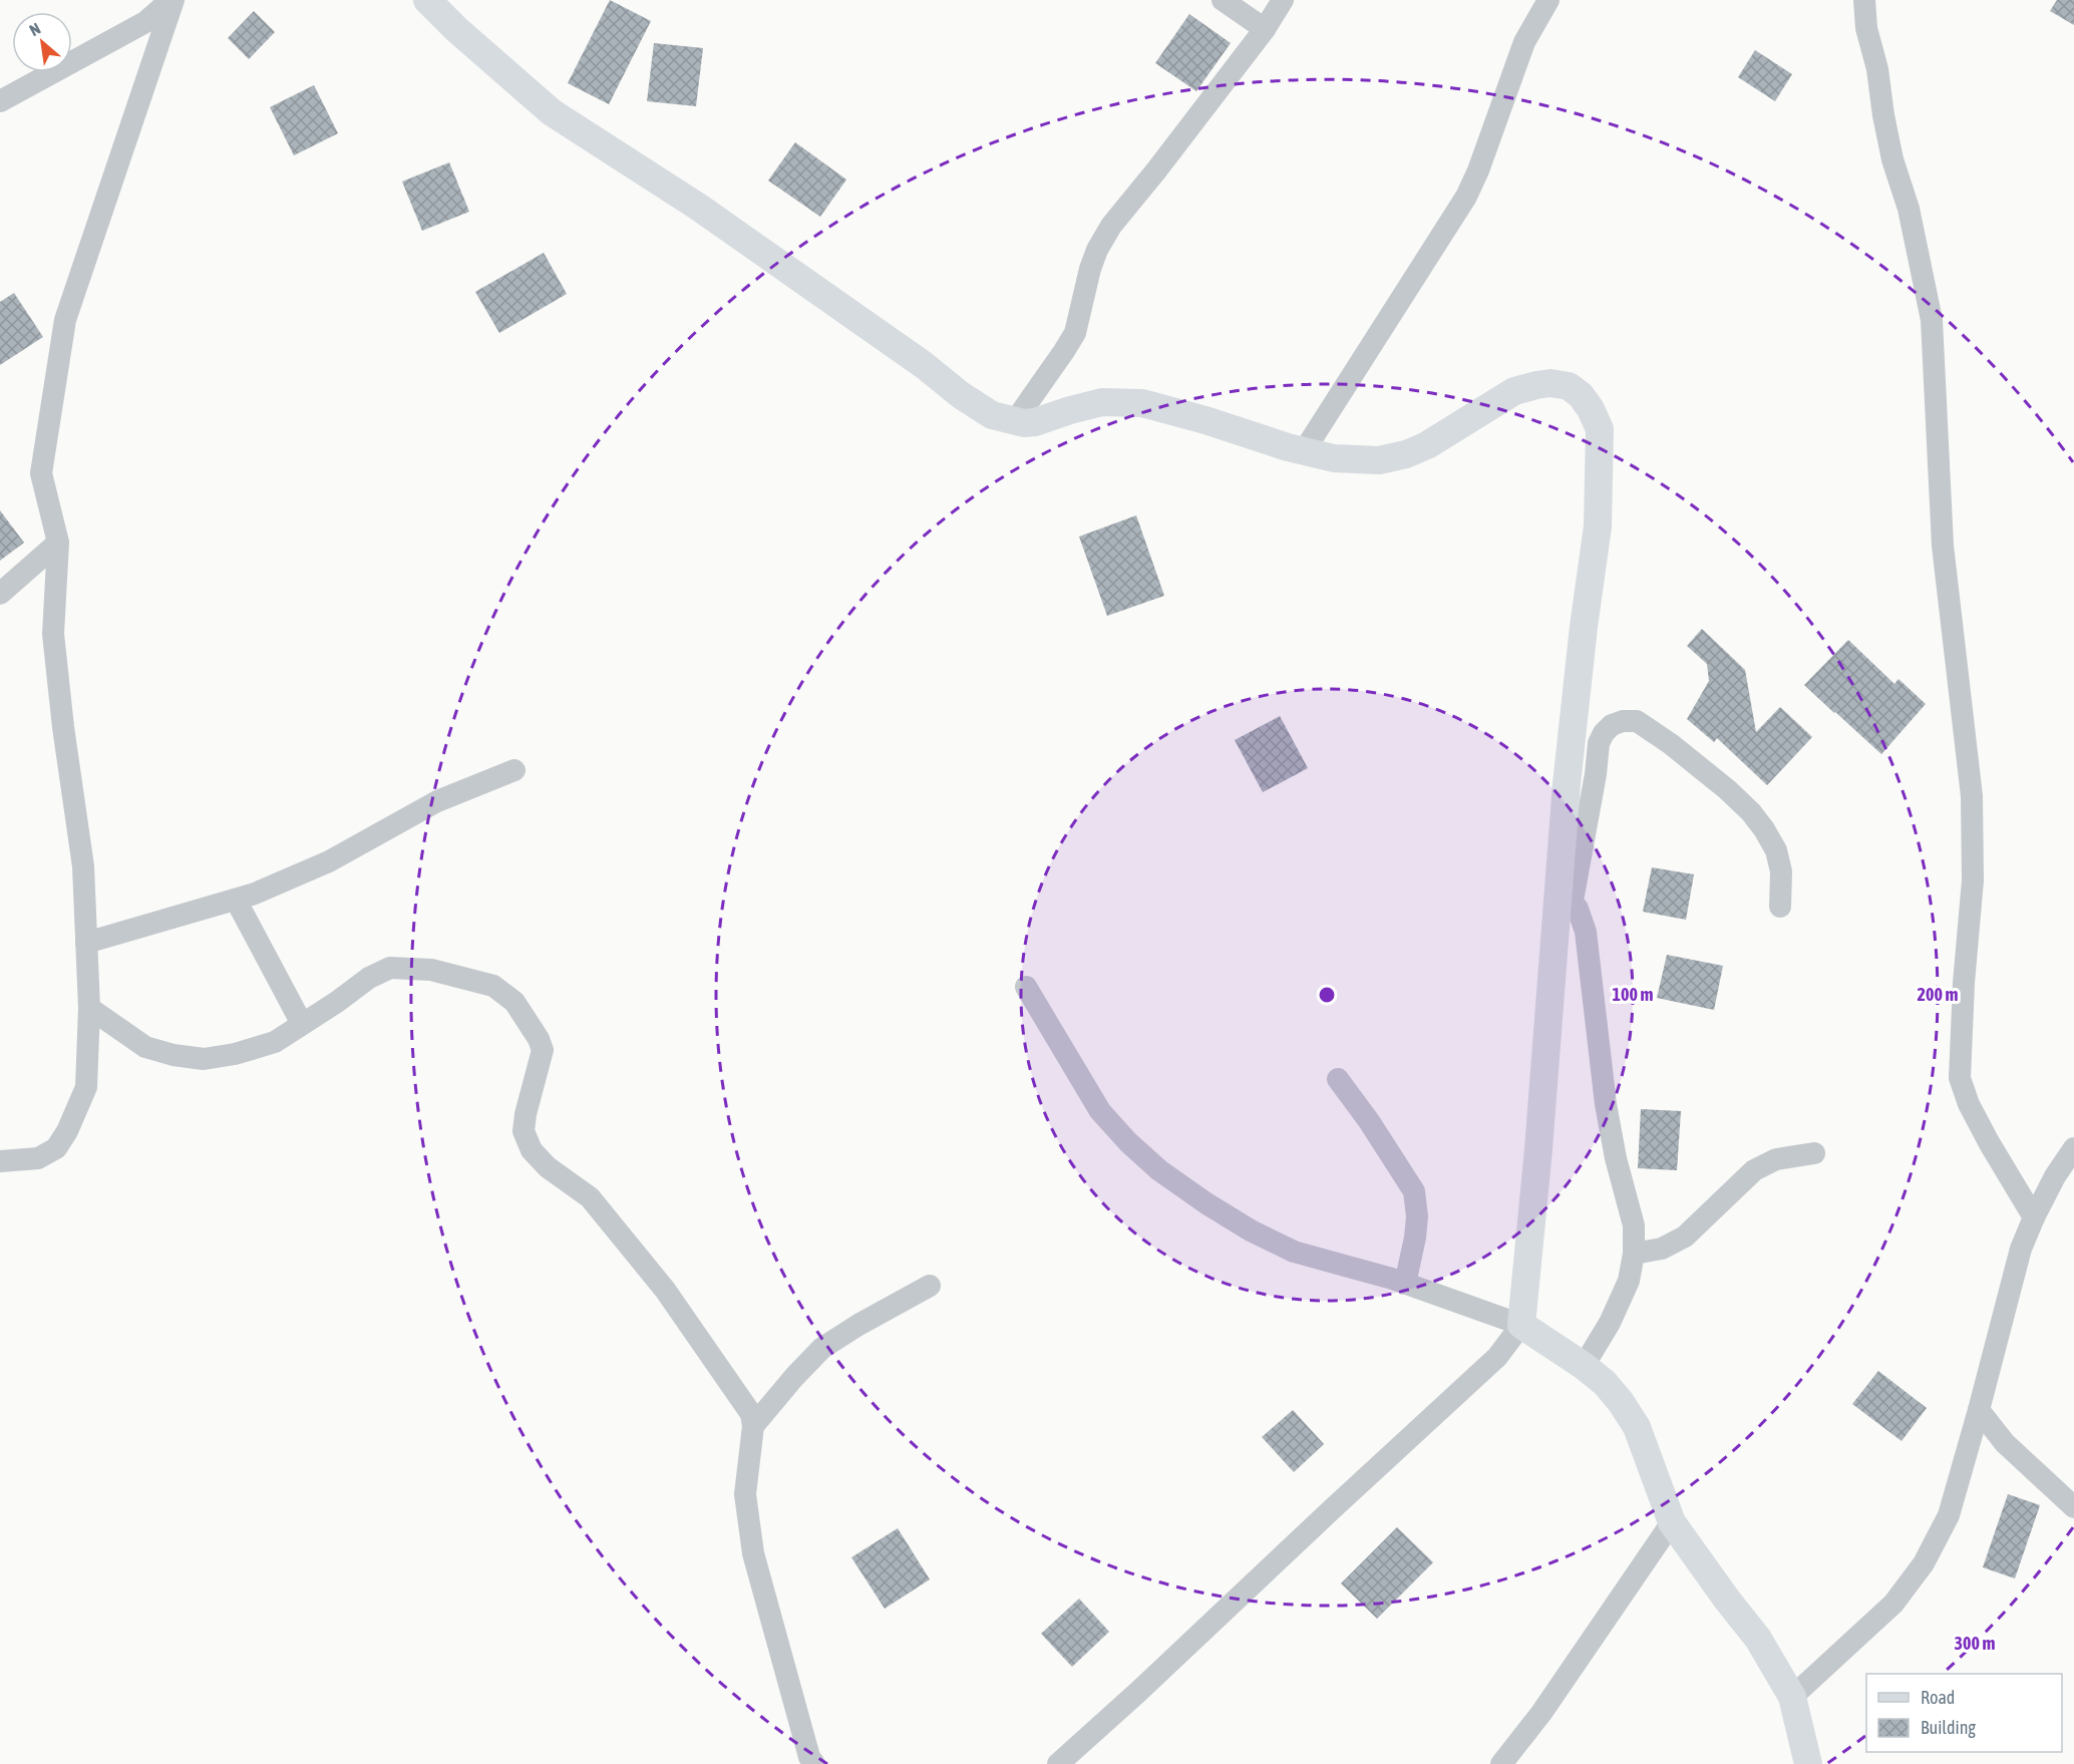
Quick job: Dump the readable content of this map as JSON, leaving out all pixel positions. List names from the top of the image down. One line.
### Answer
{"legend":["Road","Building"],"north":"top left","rings":["100 m","200 m","300 m"]}
